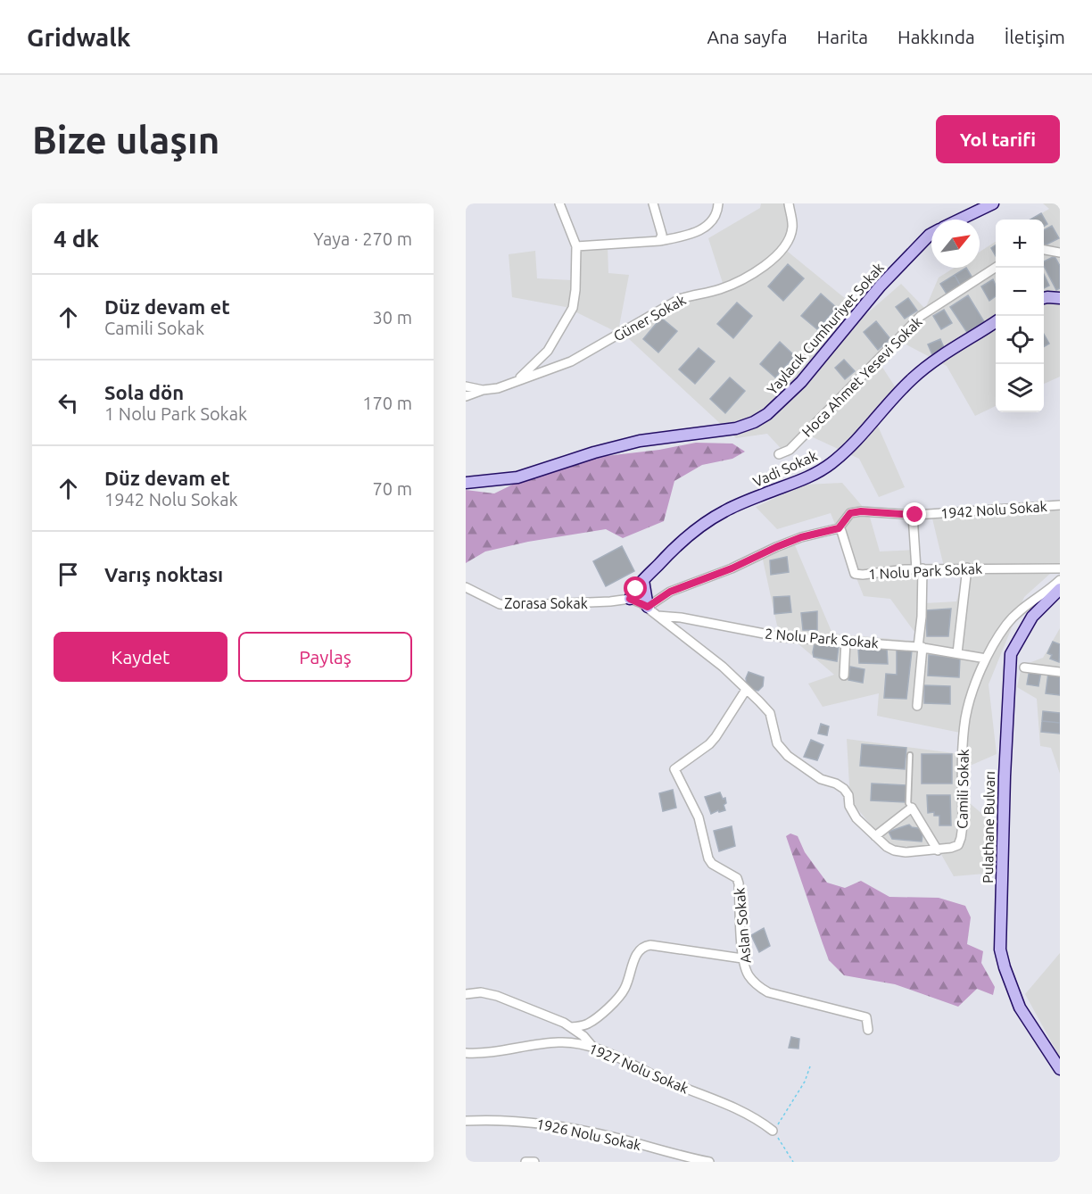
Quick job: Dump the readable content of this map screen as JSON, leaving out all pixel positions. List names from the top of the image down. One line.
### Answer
{"streets":{"street":["Güner Sokak","Yaylacık Cumhuriyet Sokak","Hoca Ahmet Yesevi Sokak","Vadi Sokak","1942 Nolu Sokak","1 Nolu Park Sokak","Zorasa Sokak","2 Nolu Park Sokak","Camili Sokak","Pulathane Bulvarı","Aslan Sokak","1927 Nolu Sokak","1926 Nolu Sokak"]},"crossings":[["Vadi Sokak","Zorasa Sokak"],["Vadi Sokak","Camili Sokak"],["1942 Nolu Sokak","1 Nolu Park Sokak"],["Zorasa Sokak","Camili Sokak"],["2 Nolu Park Sokak","Camili Sokak"],["Camili Sokak","Aslan Sokak"]],"north":"top right","page":{"header":"Gridwalk","nav":["Ana sayfa","Harita","Hakkında","İletişim"],"buttons":["Yol tarifi",["Kaydet","Paylaş"]],"title":"Bize ulaşın","heading":["4 dk","Yaya · 270 m"],"map_buttons":["+","−"],"list":[["Düz devam et","Camili Sokak","30 m"],["Sola dön","1 Nolu Park Sokak","170 m"],["Düz devam et","1942 Nolu Sokak","70 m"],"Varış noktası"]}}
